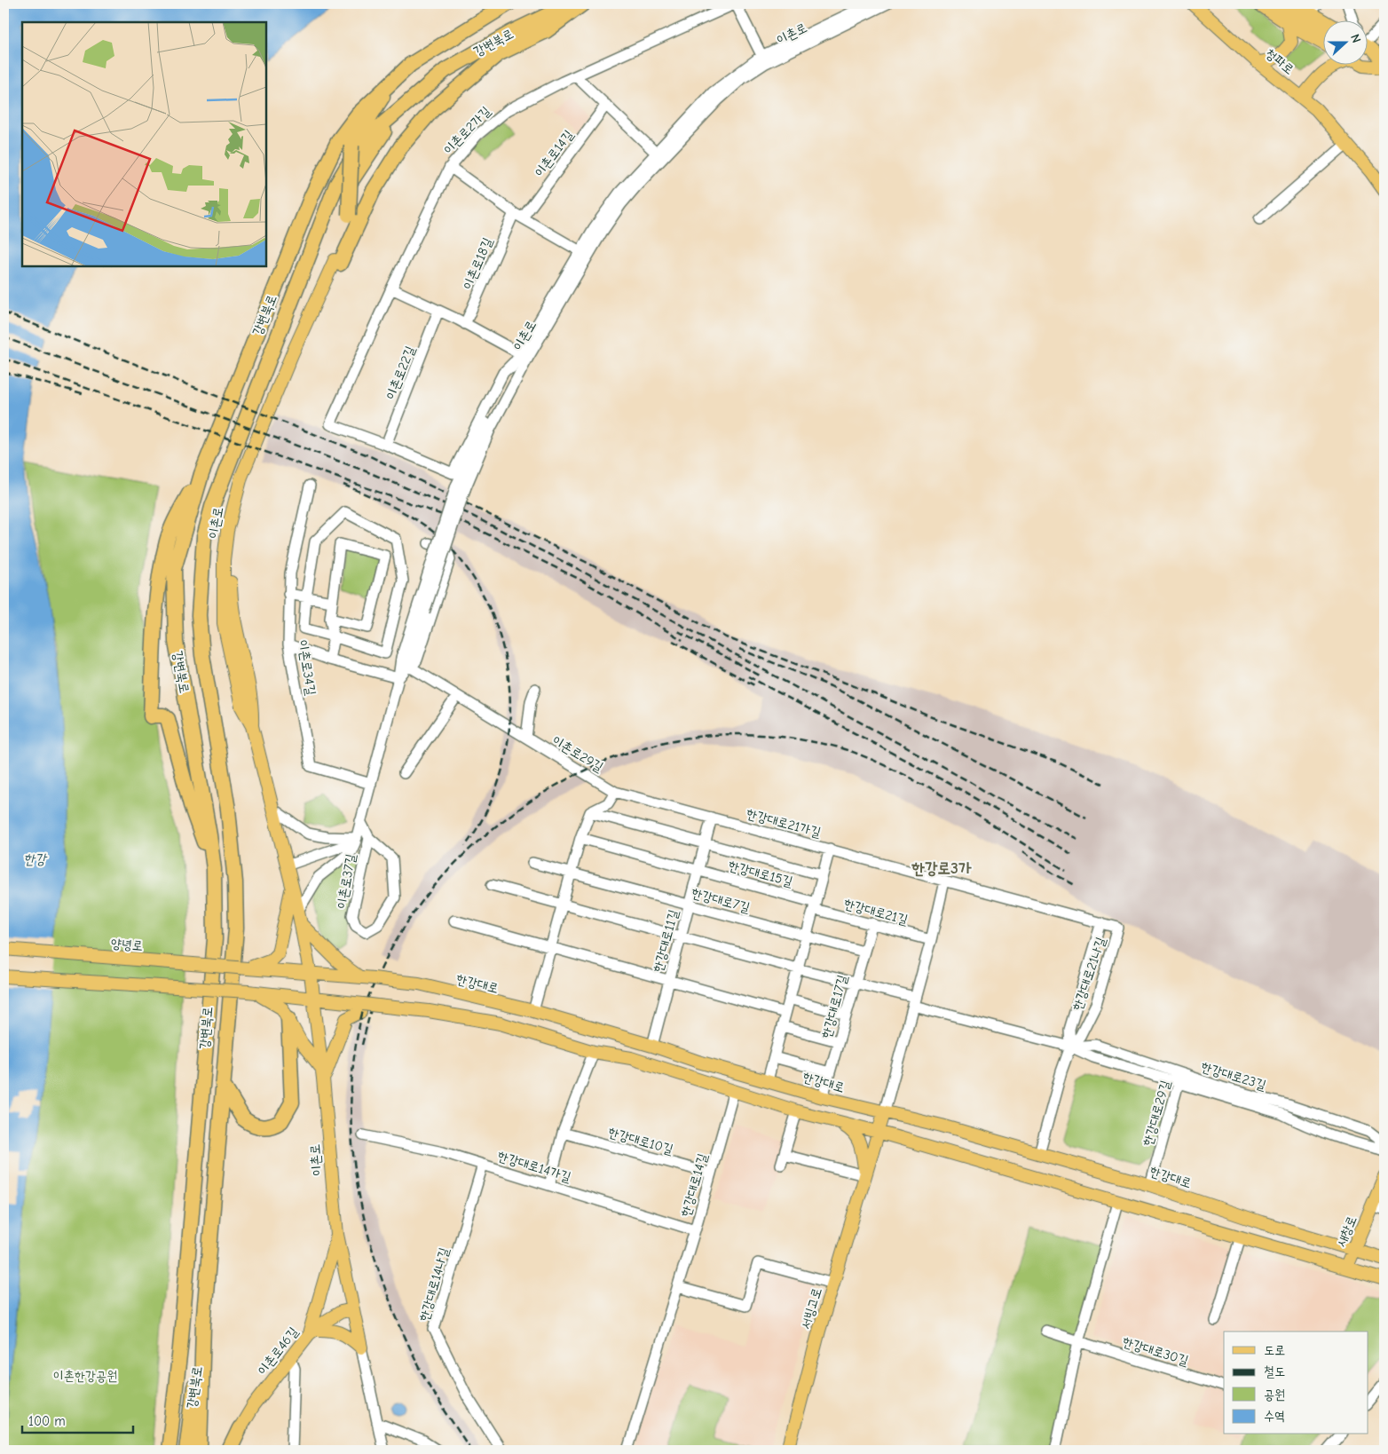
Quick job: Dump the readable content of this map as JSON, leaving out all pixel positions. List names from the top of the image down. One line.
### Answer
{"streets":{"highway":["강변북로"],"main road":["이촌로","청파로","양녕로","한강대로","새창로","서빙고로","이촌로46길"],"street":["이촌로2가길","이촌로14길","이촌로18길","이촌로22길","이촌로34길","이촌로29길","한강대로21가길","한강대로15길","이촌로37길","한강대로7길","한강대로21길","한강대로11길","한강대로21나길","한강대로17길","한강대로23길","한강대로29길","한강대로10길","한강대로14가길","한강대로14길","한강대로14나길","한강대로30길"]},"crossings":[["이촌로","이촌로2가길"],["이촌로","이촌로22길"],["이촌로","이촌로34길"],["이촌로","이촌로29길"],["이촌로","한강대로"],["이촌로","이촌로46길"],["이촌로14길","이촌로18길"],["이촌로29길","한강대로21가길"],["한강대로21가길","한강대로11길"],["한강대로21가길","한강대로21나길"],["한강대로15길","한강대로7길"],["한강대로15길","한강대로21길"],["한강대로15길","한강대로11길"],["한강대로7길","한강대로11길"],["한강대로7길","한강대로17길"],["한강대로21길","한강대로17길"],["한강대로11길","한강대로"],["양녕로","한강대로"],["한강대로21나길","한강대로23길"],["한강대로","한강대로17길"],["한강대로","한강대로29길"],["한강대로","새창로"],["한강대로","서빙고로"],["한강대로23길","한강대로29길"],["한강대로10길","한강대로14길"],["한강대로14가길","한강대로14길"],["한강대로14가길","한강대로14나길"]],"districts":["한강로3가"],"water":["한강"],"parks":["이촌한강공원"],"legend":["도로","철도","공원","수역"],"scale_bar":"100 m","north":"right"}
